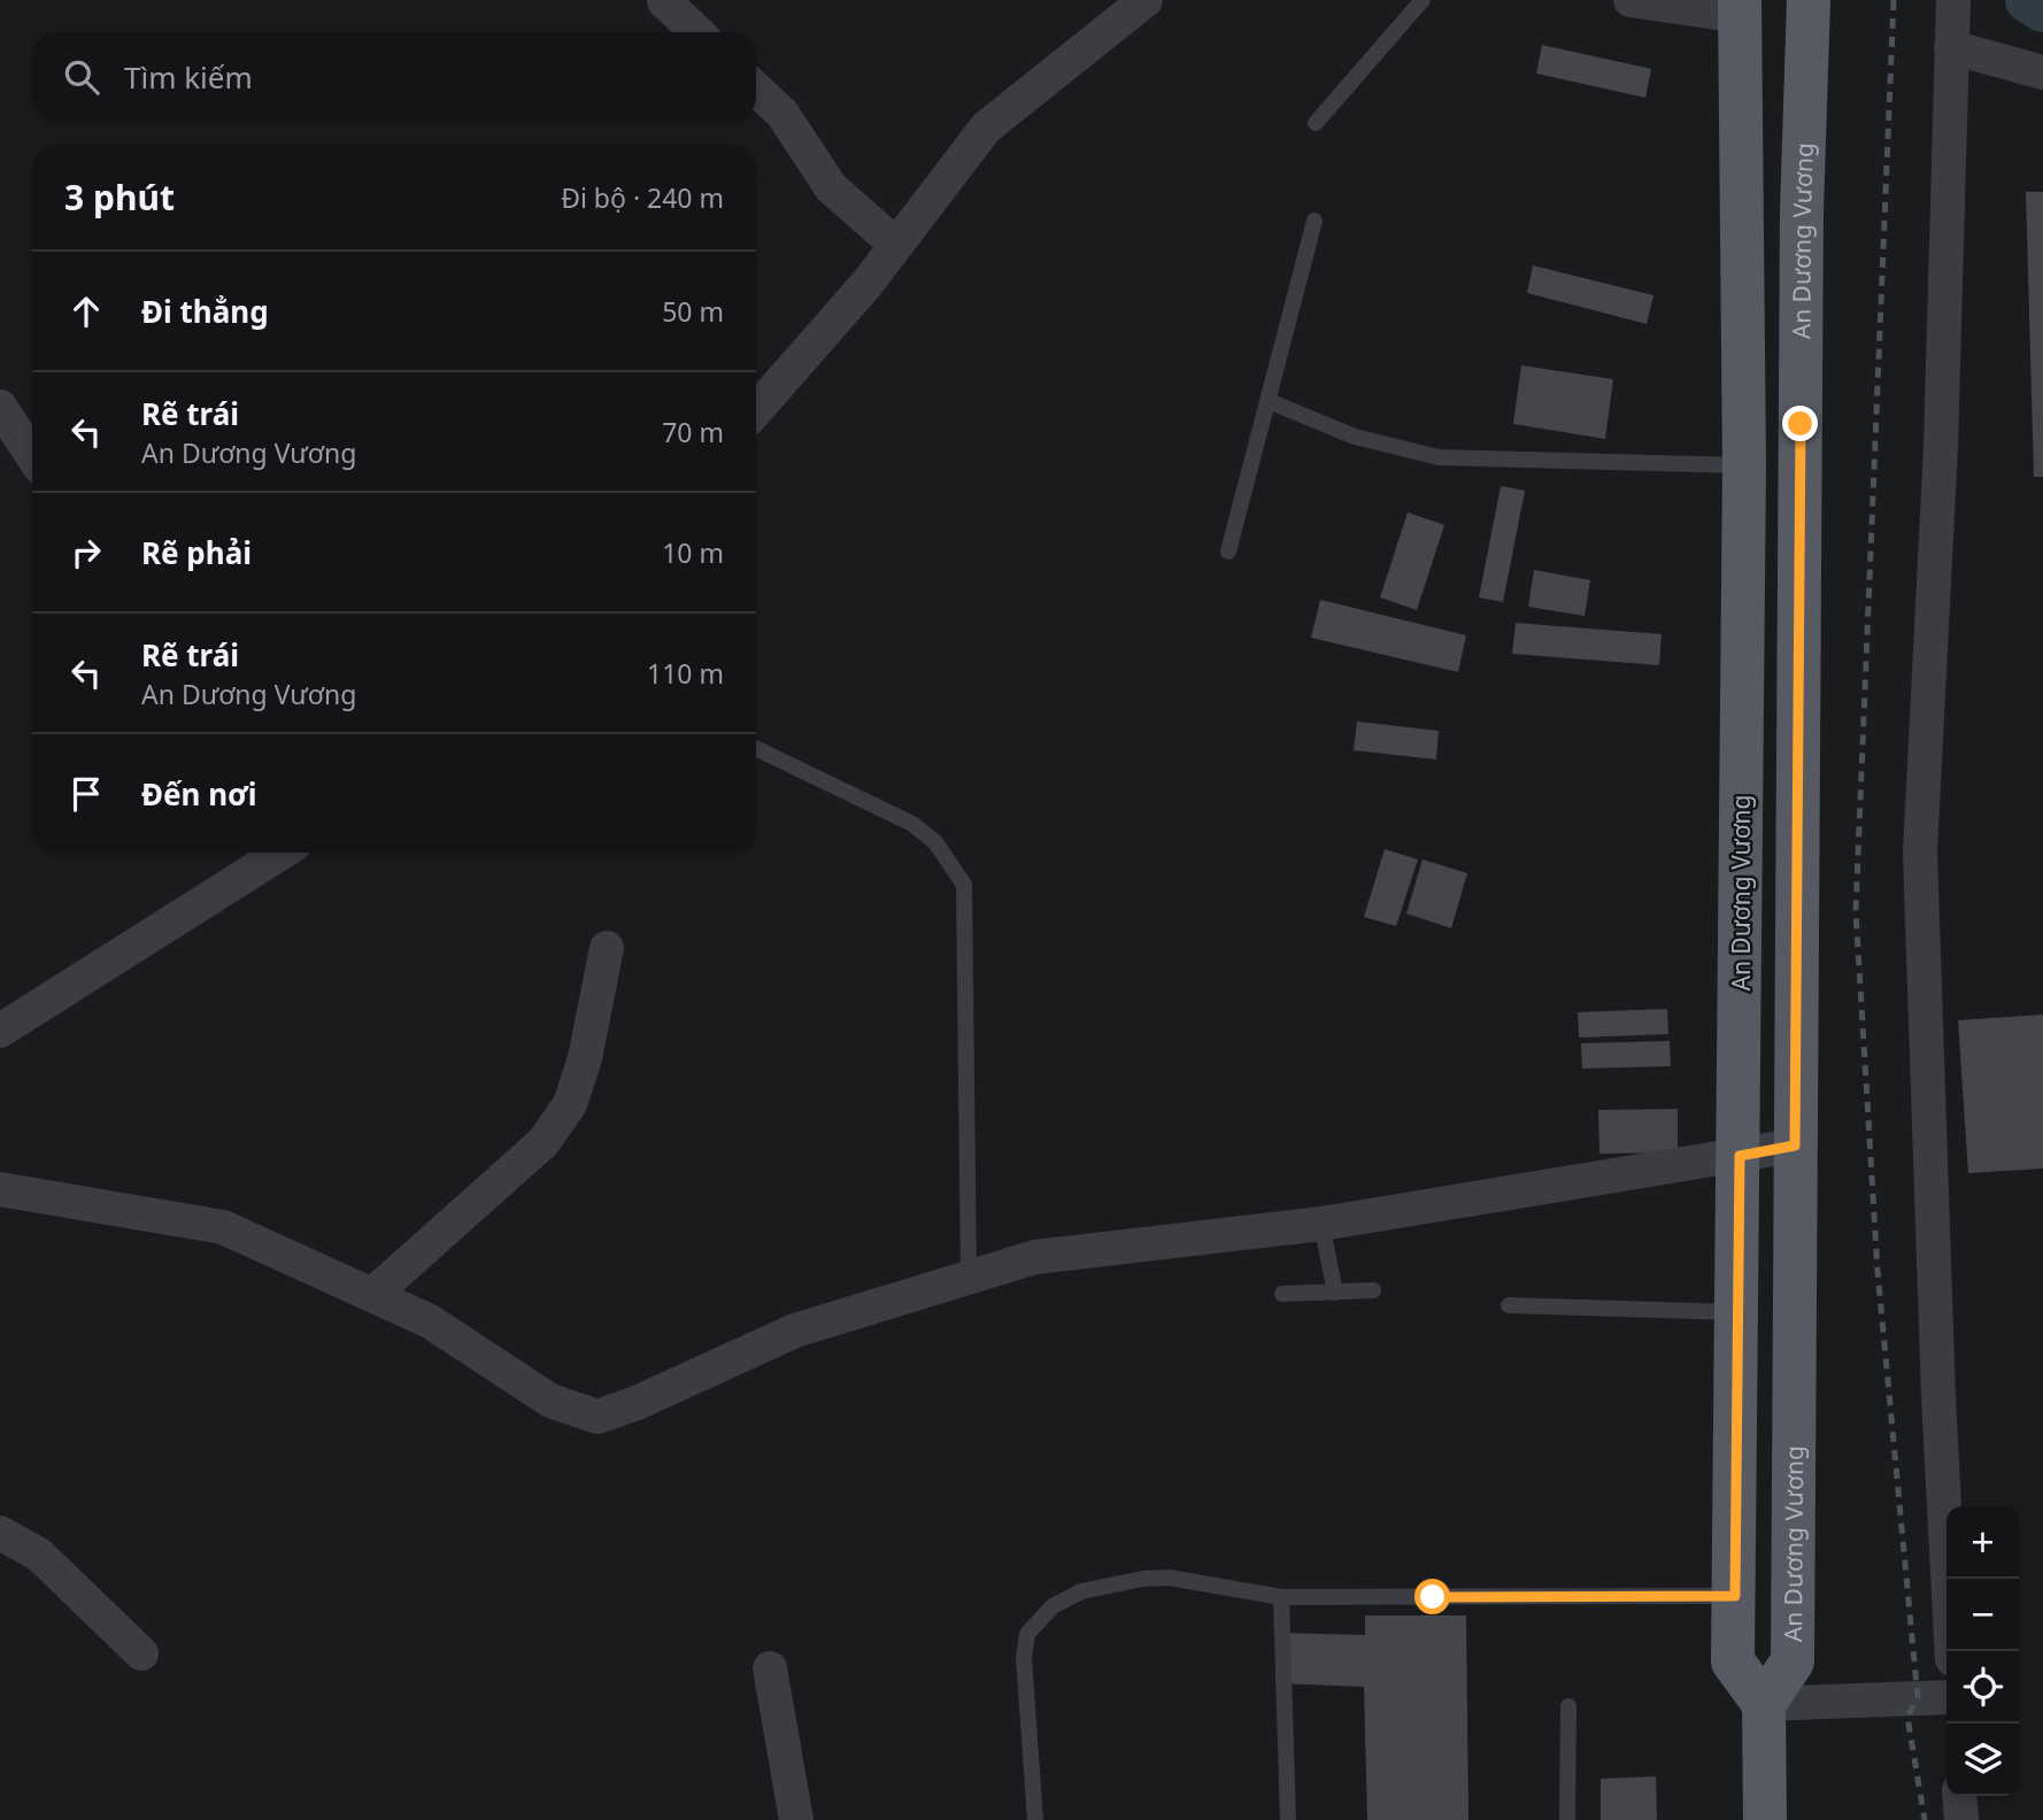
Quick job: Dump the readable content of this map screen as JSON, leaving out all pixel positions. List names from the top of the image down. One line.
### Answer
{"streets":{"main road":["An Dương Vương"]},"page":{"search":"Tìm kiếm","heading":["3 phút","Đi bộ · 240 m"],"list":[["Đi thẳng","50 m"],["Rẽ trái","An Dương Vương","70 m"],["Rẽ phải","10 m"],["Rẽ trái","An Dương Vương","110 m"],"Đến nơi"],"map_buttons":["+","−"]}}
